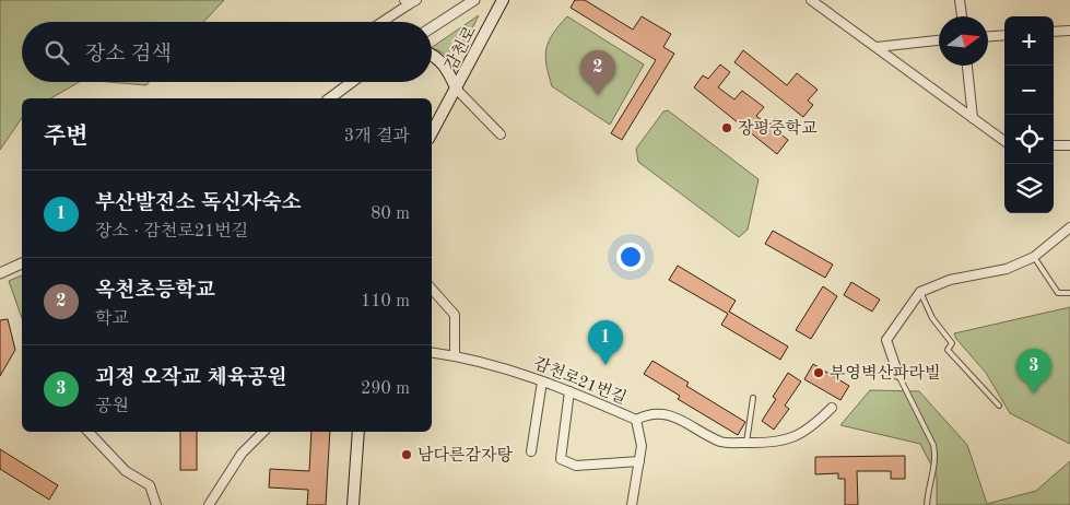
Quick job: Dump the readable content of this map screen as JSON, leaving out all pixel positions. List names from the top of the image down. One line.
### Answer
{"streets":{"main road":["감천로"],"street":["감천로21번길"]},"places":["장평중학교","부영벽산파라빌","남다른감자탕"],"north":"right","page":{"map_buttons":["+","−"],"search":"장소 검색","pins":["2","1","3"],"heading":["주변","3개 결과"],"list":[{"mark":"1","name":"부산발전소 독신자숙소","note":"장소 · 감천로21번길","value":"80 m"},{"mark":"2","name":"옥천초등학교","note":"학교","value":"110 m"},{"mark":"3","name":"괴정 오작교 체육공원","note":"공원","value":"290 m"}]}}
